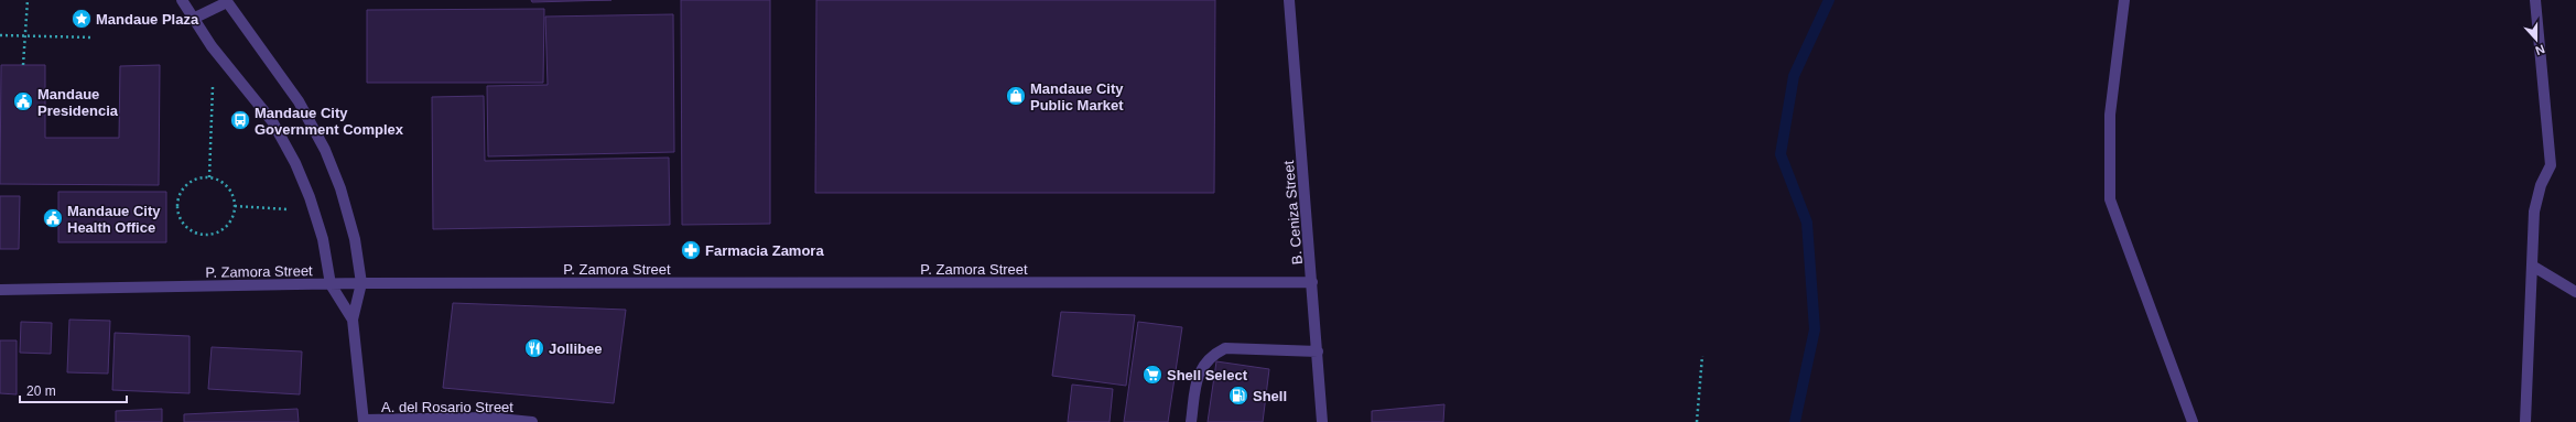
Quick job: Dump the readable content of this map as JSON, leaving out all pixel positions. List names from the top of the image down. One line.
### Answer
{"streets":{"street":["B. Ceniza Street","P. Zamora Street","A. del Rosario Street"]},"crossings":[["B. Ceniza Street","P. Zamora Street"]],"places":{"place":["Mandaue Plaza"],"shop":["Mandaue City Public Market"],"public building":["Mandaue Presidencia","Mandaue City Health Office"],"bus stop":["Mandaue City Government Complex"],"pharmacy":["Farmacia Zamora"],"restaurant":["Jollibee"],"supermarket":["Shell Select"],"fuel station":["Shell"]},"scale_bar":"20 m","north":"bottom"}
